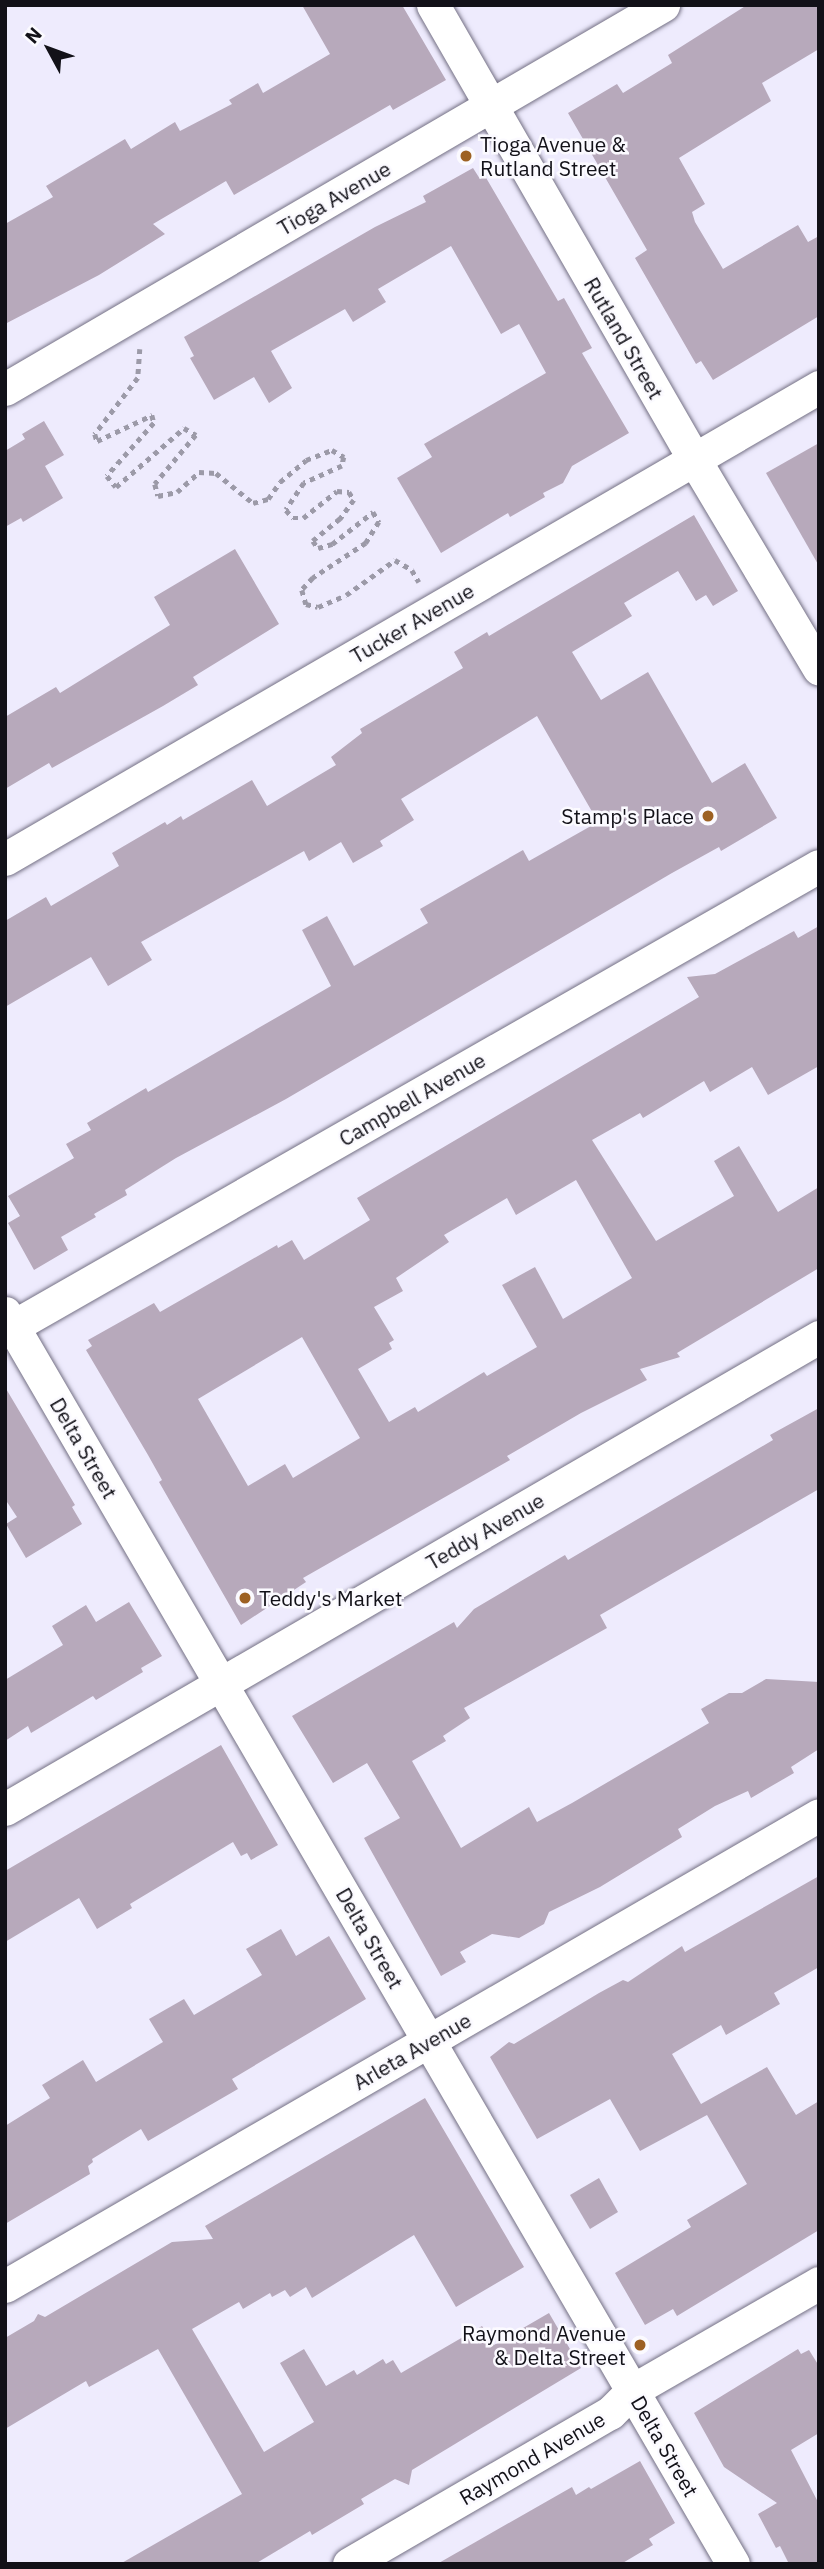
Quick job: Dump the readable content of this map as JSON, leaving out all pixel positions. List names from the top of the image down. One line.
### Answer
{"streets":{"street":["Tioga Avenue","Rutland Street","Tucker Avenue","Campbell Avenue","Delta Street","Teddy Avenue","Arleta Avenue","Raymond Avenue"]},"crossings":[["Tioga Avenue","Rutland Street"],["Rutland Street","Tucker Avenue"],["Campbell Avenue","Delta Street"],["Delta Street","Teddy Avenue"],["Delta Street","Arleta Avenue"],["Delta Street","Raymond Avenue"]],"places":["Tioga Avenue & Rutland Street","Stamp's Place","Teddy's Market","Raymond Avenue & Delta Street"],"north":"top left"}
